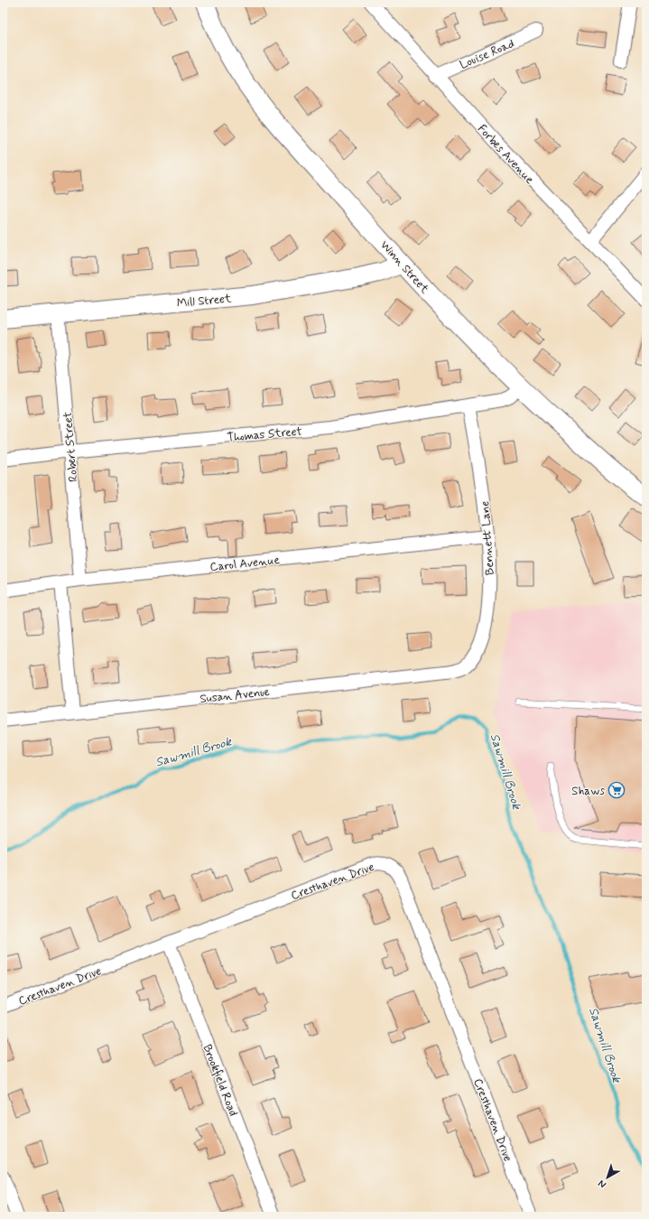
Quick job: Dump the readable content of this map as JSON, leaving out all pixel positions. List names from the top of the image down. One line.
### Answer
{"streets":{"main road":["Winn Street","Mill Street"],"street":["Louise Road","Forbes Avenue","Thomas Street","Robert Street","Bennett Lane","Carol Avenue","Susan Avenue","Cresthaven Drive","Brookfield Road"]},"crossings":[["Louise Road","Forbes Avenue"],["Winn Street","Mill Street"],["Winn Street","Thomas Street"],["Mill Street","Robert Street"],["Thomas Street","Robert Street"],["Thomas Street","Bennett Lane"],["Robert Street","Carol Avenue"],["Bennett Lane","Carol Avenue"],["Bennett Lane","Susan Avenue"],["Cresthaven Drive","Brookfield Road"]],"water":["Sawmill Brook"],"places":{"supermarket":["Shaws"]},"north":"bottom left"}
